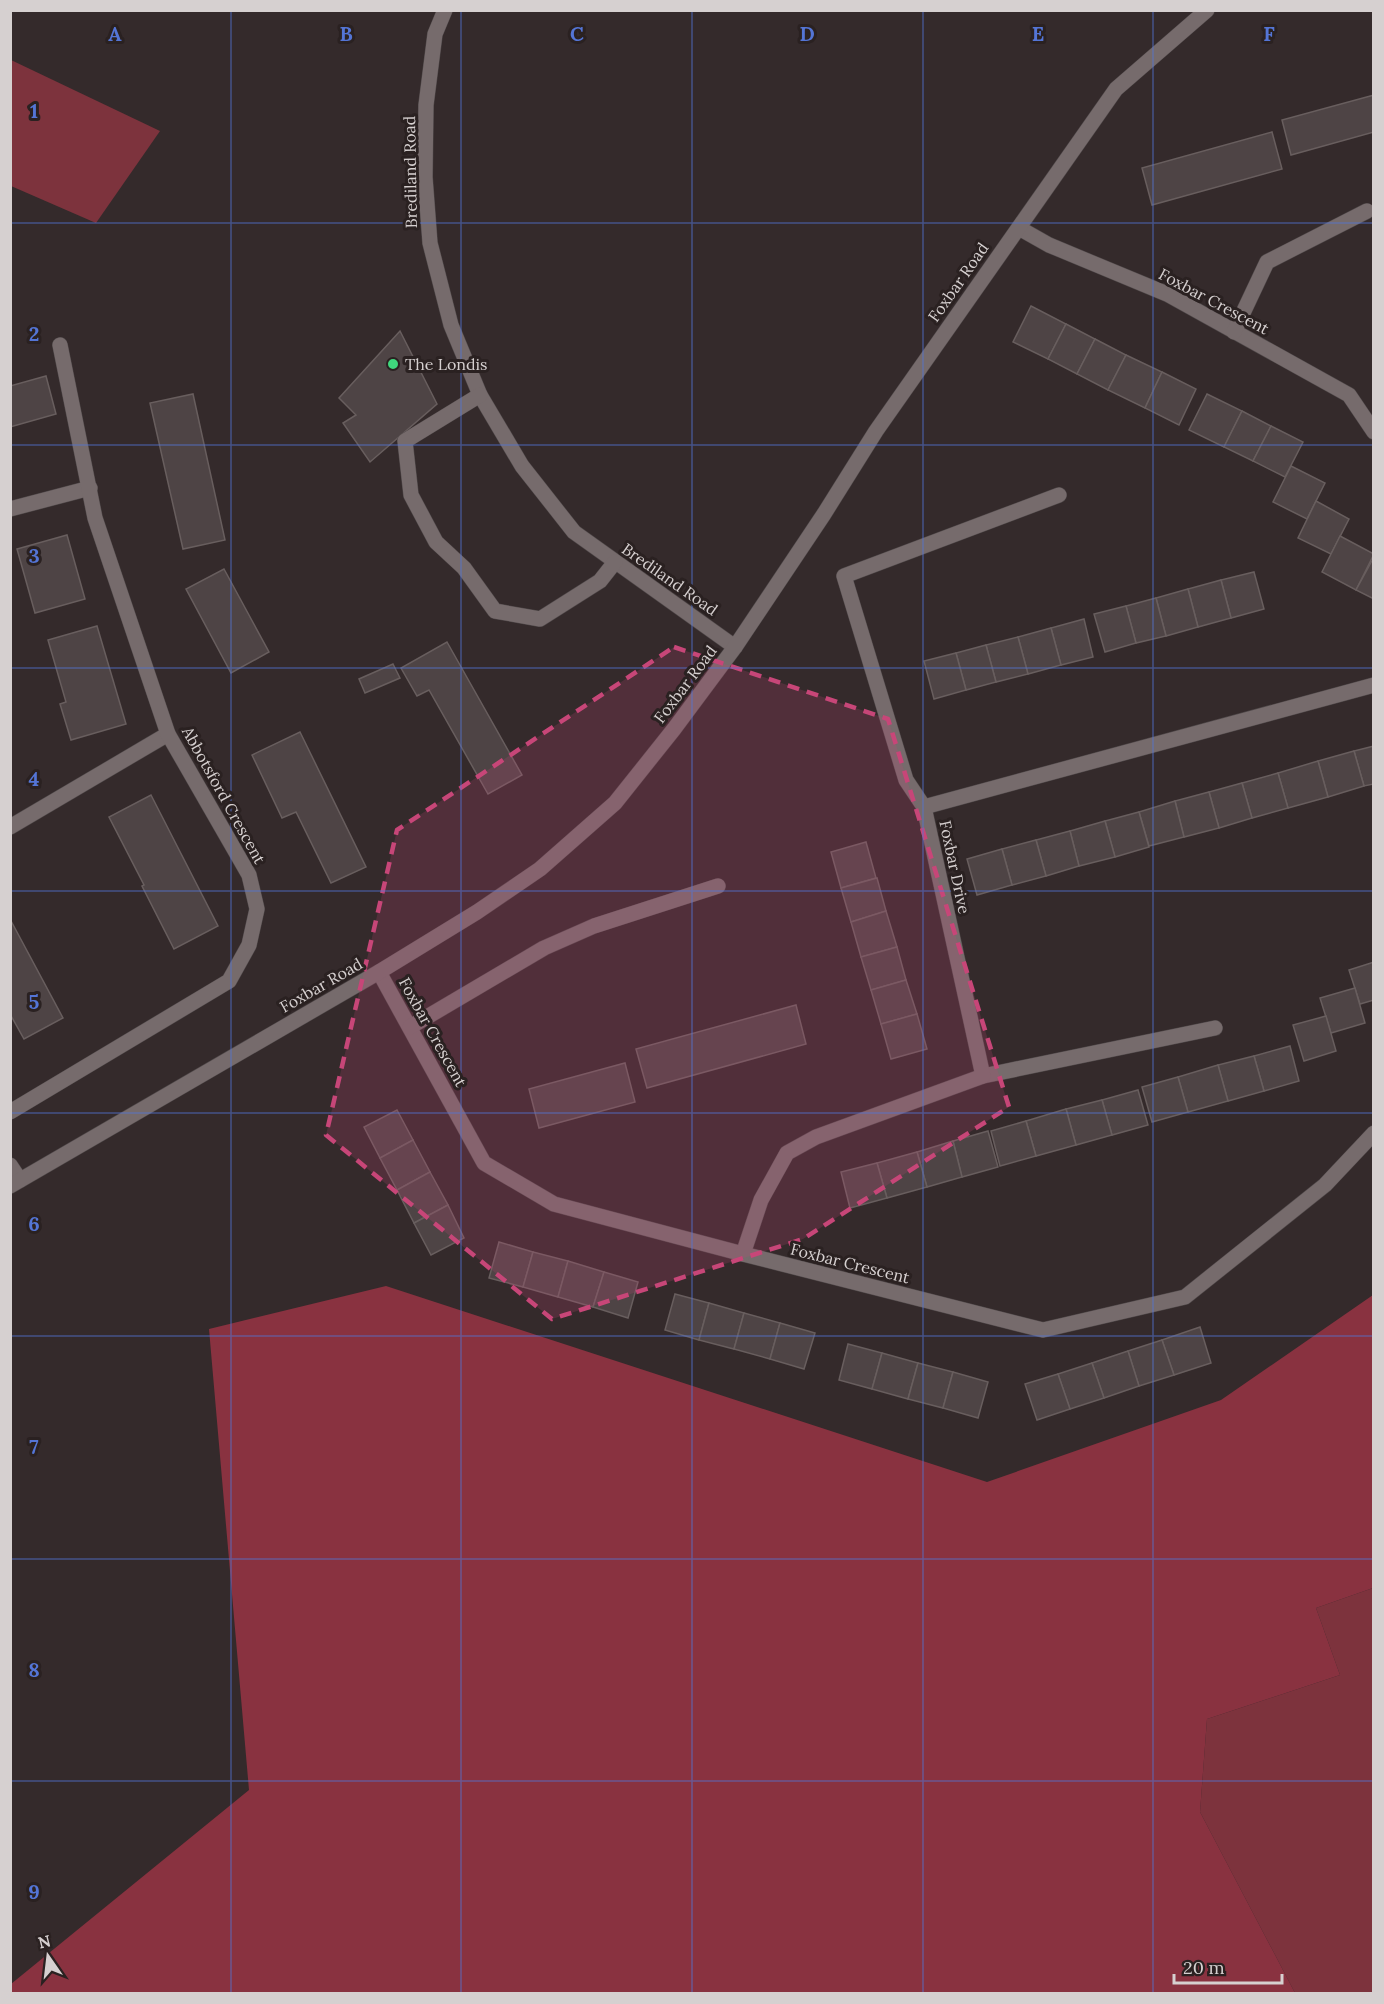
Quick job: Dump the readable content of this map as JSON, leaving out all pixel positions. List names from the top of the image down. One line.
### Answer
{"streets":{"street":["Brediland Road","Foxbar Road","Foxbar Crescent","Abbotsford Crescent","Foxbar Drive"]},"crossings":[["Brediland Road","Foxbar Road"],["Foxbar Road","Foxbar Crescent"]],"places":["The Londis"],"scale_bar":"20 m","north":"top","grid":{"columns":["A","B","C","D","E","F"],"rows":["1","2","3","4","5","6","7","8","9"]}}
